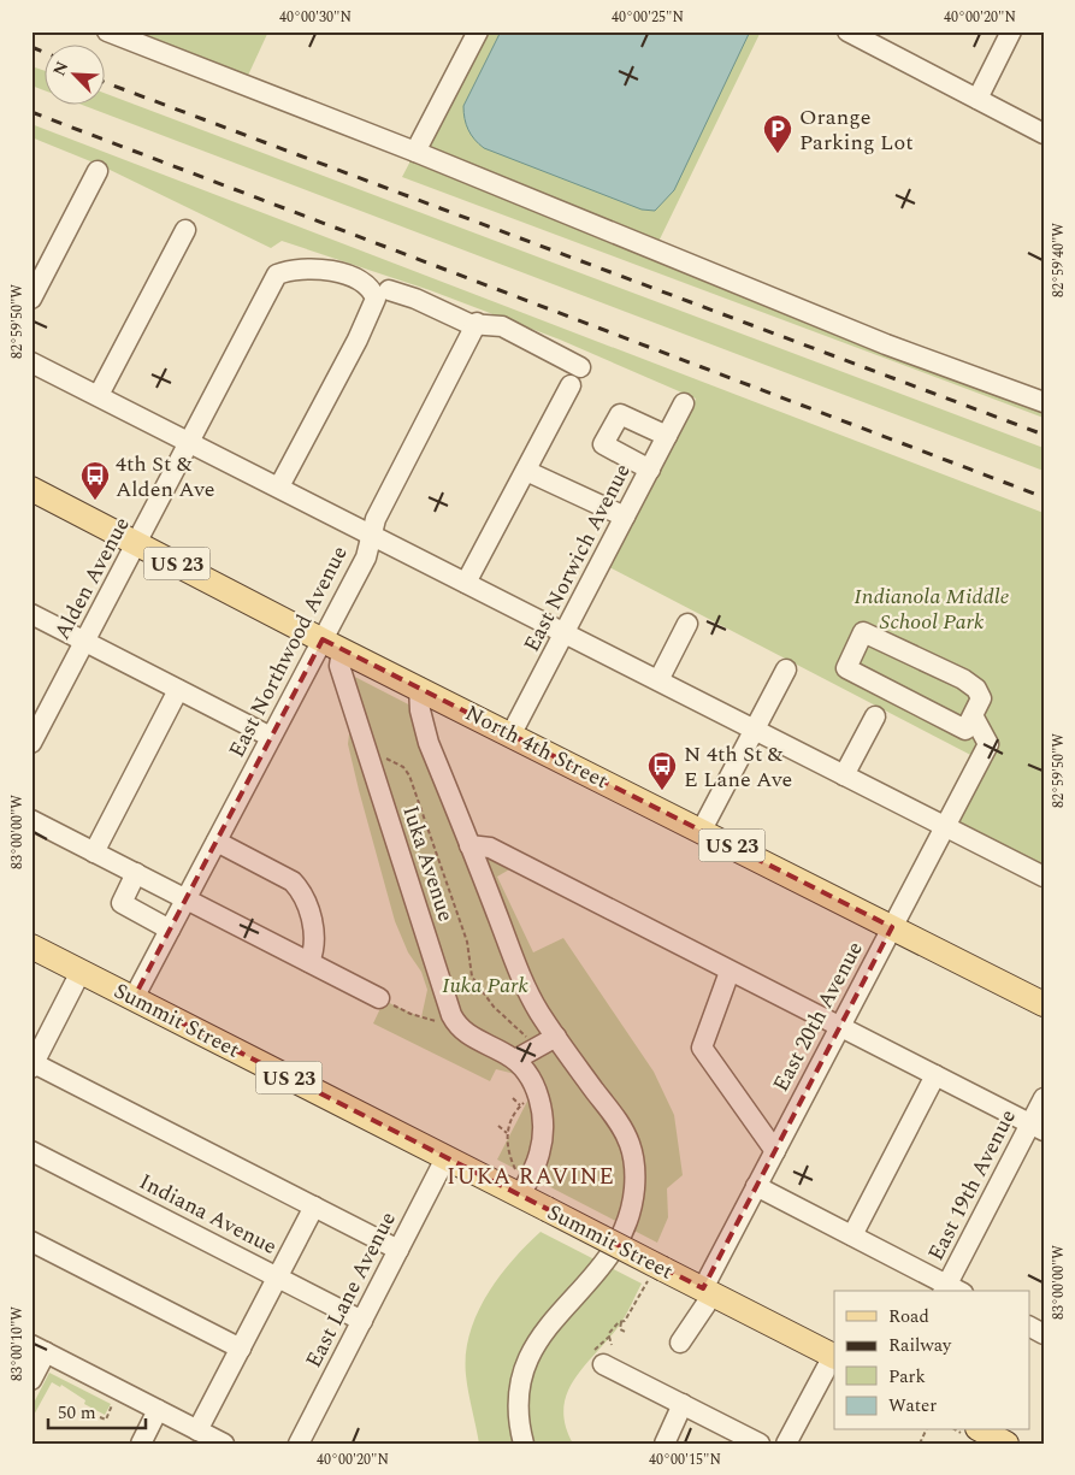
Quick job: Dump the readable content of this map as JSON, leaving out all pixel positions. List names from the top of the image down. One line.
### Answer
{"streets":{"main road":["US 23","North 4th Street","Summit Street"],"street":["East Norwich Avenue","Alden Avenue","East Northwood Avenue","Iuka Avenue","East 20th Avenue","East 19th Avenue","Indiana Avenue","East Lane Avenue"]},"crossings":[["East Norwich Avenue","North 4th Street"],["Alden Avenue","North 4th Street"],["East Northwood Avenue","North 4th Street"],["East Northwood Avenue","Iuka Avenue"],["East Northwood Avenue","Summit Street"],["North 4th Street","Iuka Avenue"],["North 4th Street","East 20th Avenue"],["East 20th Avenue","Summit Street"],["Summit Street","East Lane Avenue"],["Indiana Avenue","East Lane Avenue"]],"districts":["IUKA RAVINE"],"parks":["Indianola Middle School Park","Iuka Park"],"places":{"parking":["Orange Parking Lot"],"bus stop":["4th St & Alden Ave","N 4th St & E Lane Ave"]},"legend":["Road","Railway","Park","Water"],"scale_bar":"50 m","north":"top left","coordinates":["40°00'30\"N","40°00'25\"N","40°00'20\"N","82°59'40\"W","82°59'50\"W","83°00'00\"W","83°00'10\"W","40°00'15\"N"]}
